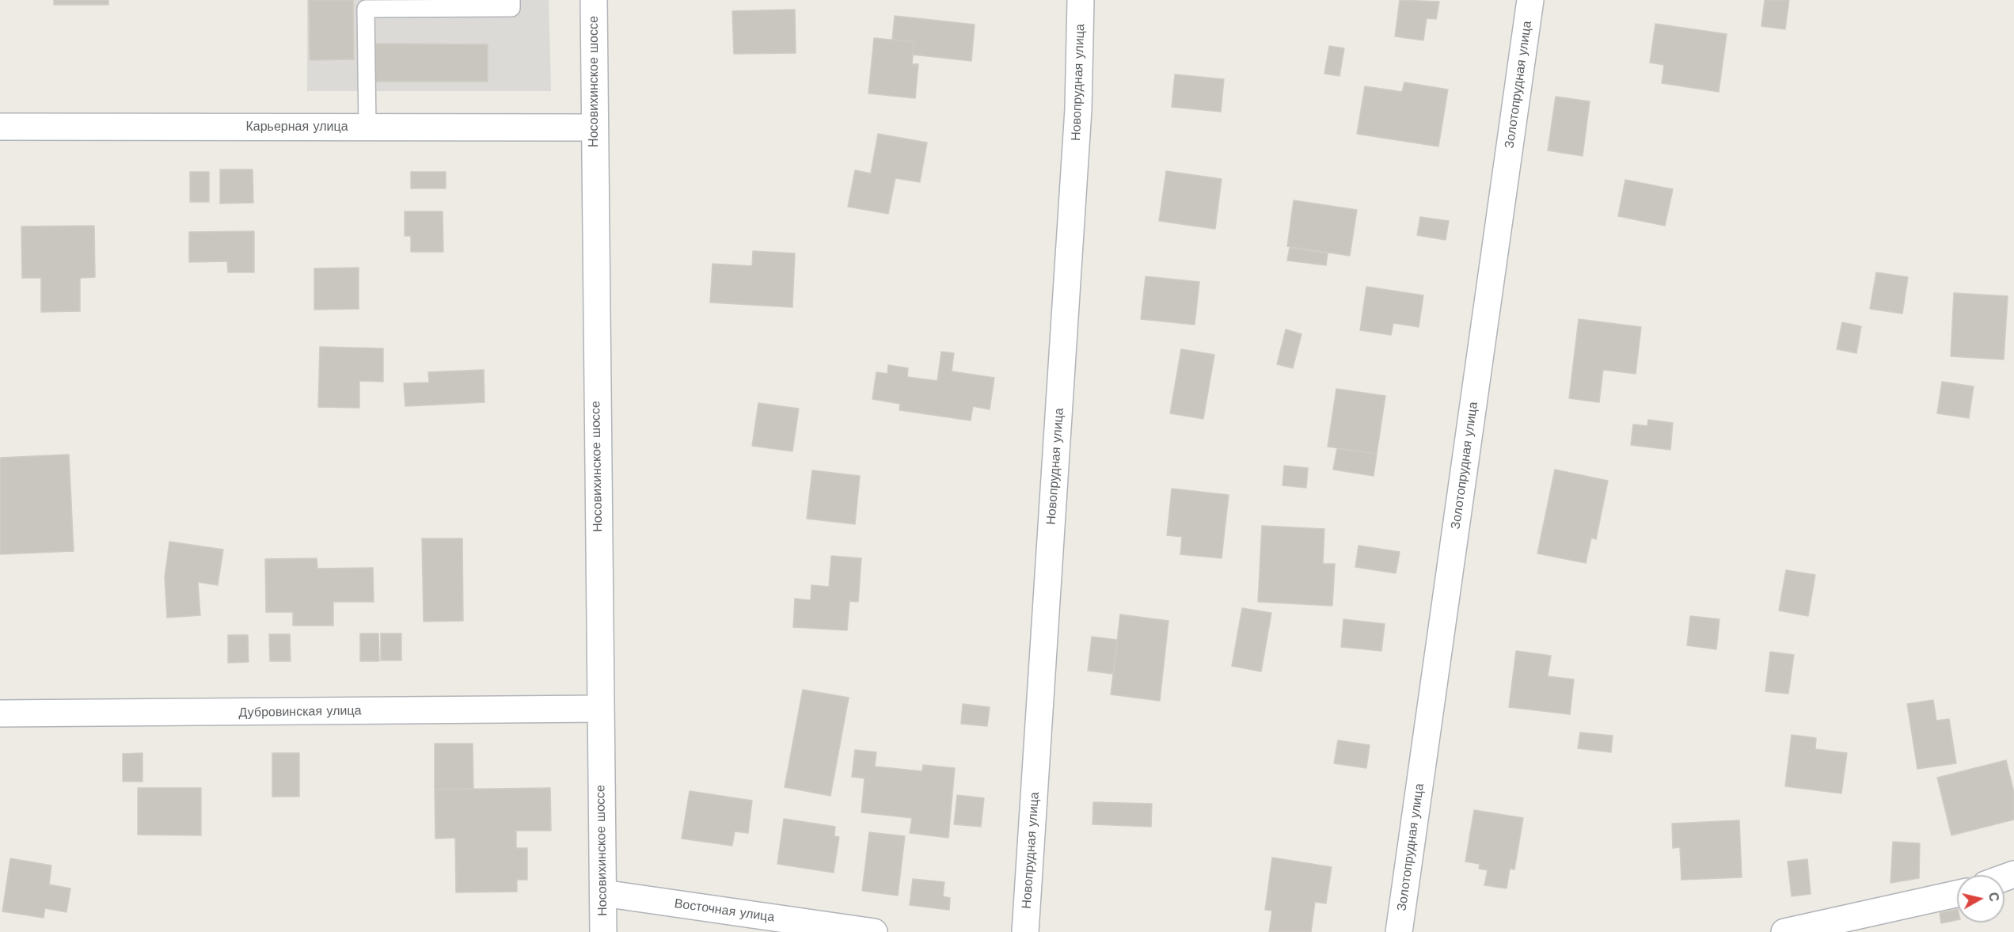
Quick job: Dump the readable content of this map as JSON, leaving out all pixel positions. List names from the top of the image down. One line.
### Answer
{"streets":{"street":["Носовихинское шоссе","Новопрудная улица","Золотопрудная улица","Карьерная улица","Дубровинская улица","Восточная улица"]},"crossings":[["Носовихинское шоссе","Карьерная улица"],["Носовихинское шоссе","Дубровинская улица"],["Носовихинское шоссе","Восточная улица"]],"north":"right"}
